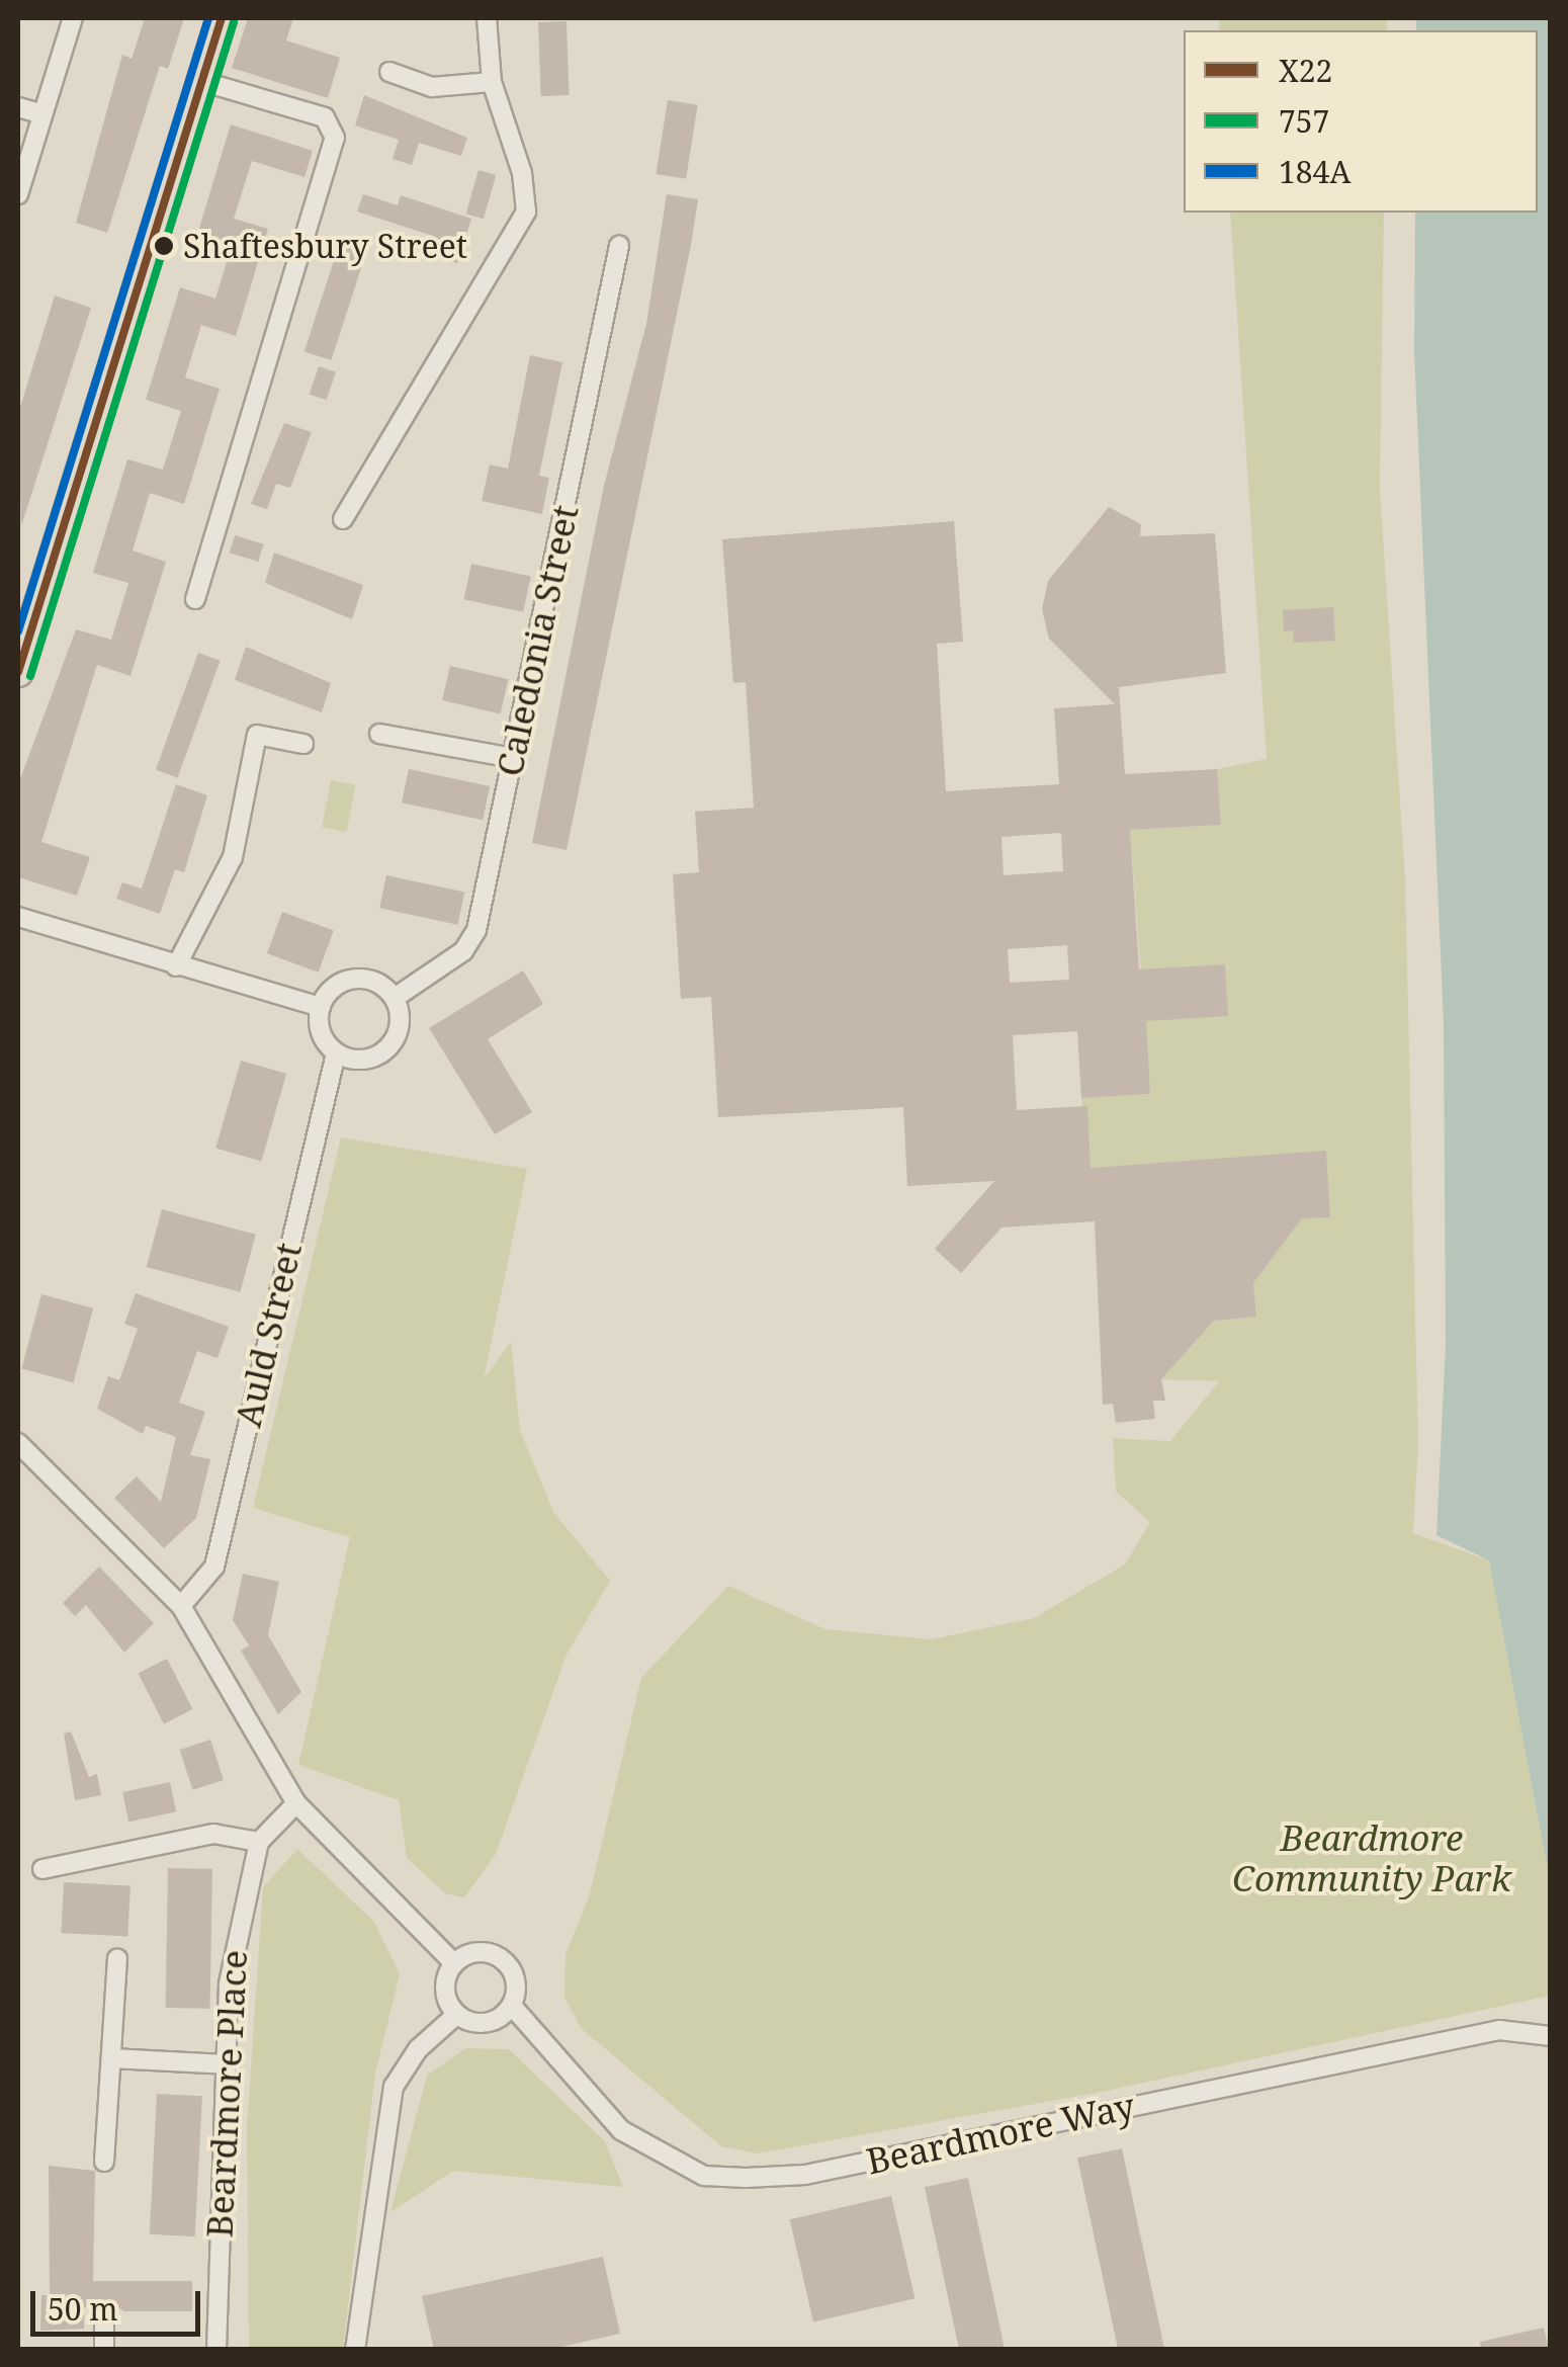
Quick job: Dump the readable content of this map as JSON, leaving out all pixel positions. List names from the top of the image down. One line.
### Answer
{"streets":{"street":["Caledonia Street","Auld Street","Beardmore Place","Beardmore Way"]},"crossings":[["Caledonia Street","Auld Street"]],"parks":["Beardmore Community Park"],"places":["Shaftesbury Street"],"lines":["transit line X22","transit line 184A","transit line 757"],"legend":["X22","757","184A"],"scale_bar":"50 m"}
